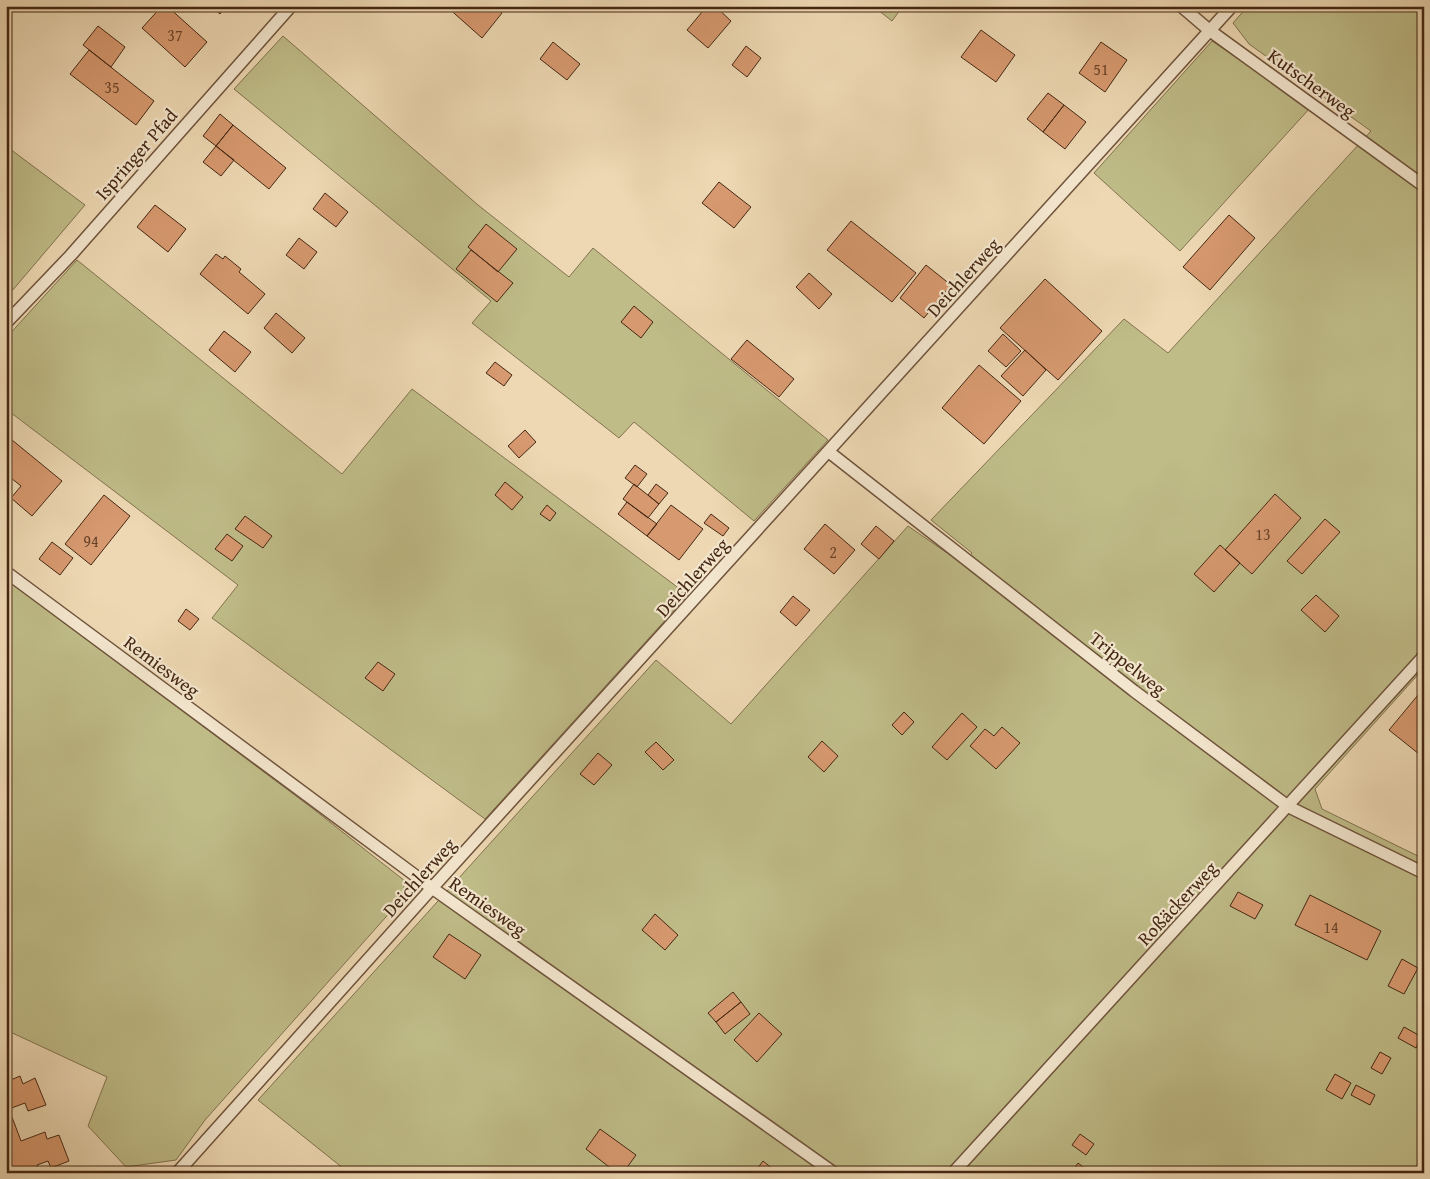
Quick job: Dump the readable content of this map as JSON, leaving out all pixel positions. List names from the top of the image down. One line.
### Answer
{"streets":{"lane":["Kutscherweg","Ispringer Pfad","Deichlerweg","Trippelweg","Remiesweg","Roßäckerweg"]},"crossings":[["Kutscherweg","Deichlerweg"],["Deichlerweg","Trippelweg"],["Deichlerweg","Remiesweg"],["Trippelweg","Roßäckerweg"]],"house_numbers":["37","51","35","13","94","2","14"]}
